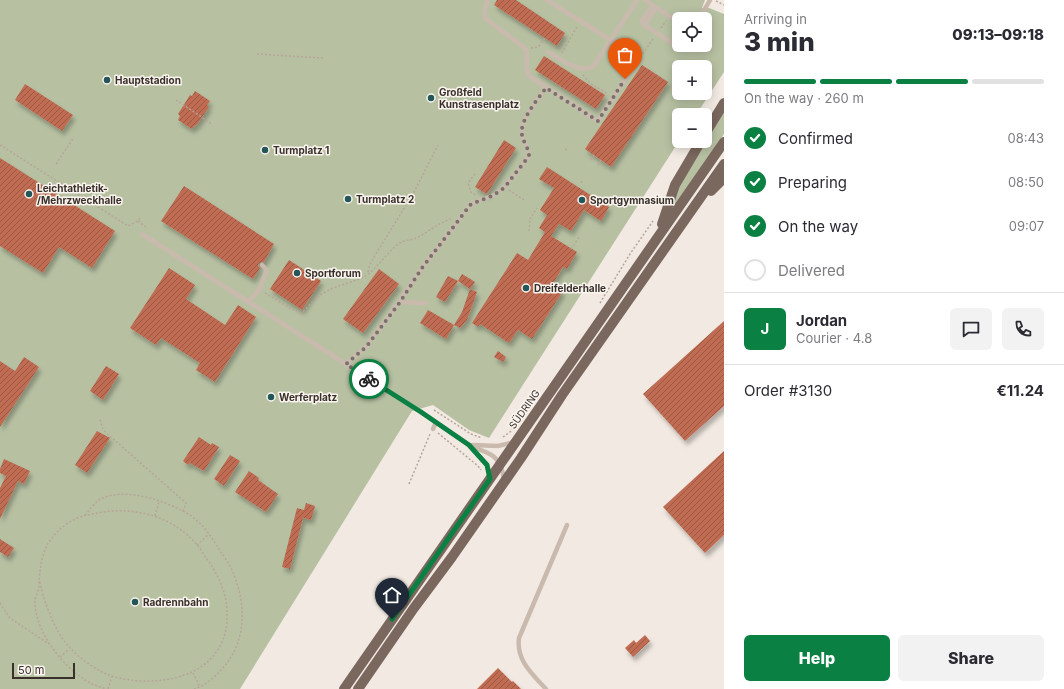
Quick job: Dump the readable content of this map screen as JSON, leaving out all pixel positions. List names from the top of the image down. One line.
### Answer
{"streets":{"main road":["SÜDRING"]},"places":["Hauptstadion","Großfeld Kunstrasenplatz","Turmplatz 1","Leichtathletik- /Mehrzweckhalle","Turmplatz 2","Sportgymnasium","Sportforum","Dreifelderhalle","Werferplatz","Radrennbahn"],"scale_bar":"50 m","page":{"heading":["3 min","Arriving in","09:13–09:18"],"panel":["Jordan","Courier · 4.8","Order #3130","€11.24"],"map_buttons":["+","−"],"bar":"On the way · 260 m","list":[["Confirmed","08:43"],["Preparing","08:50"],["On the way","09:07"],"Delivered"],"round":"J","buttons":["Help","Share"],"scale":"50 m"}}
